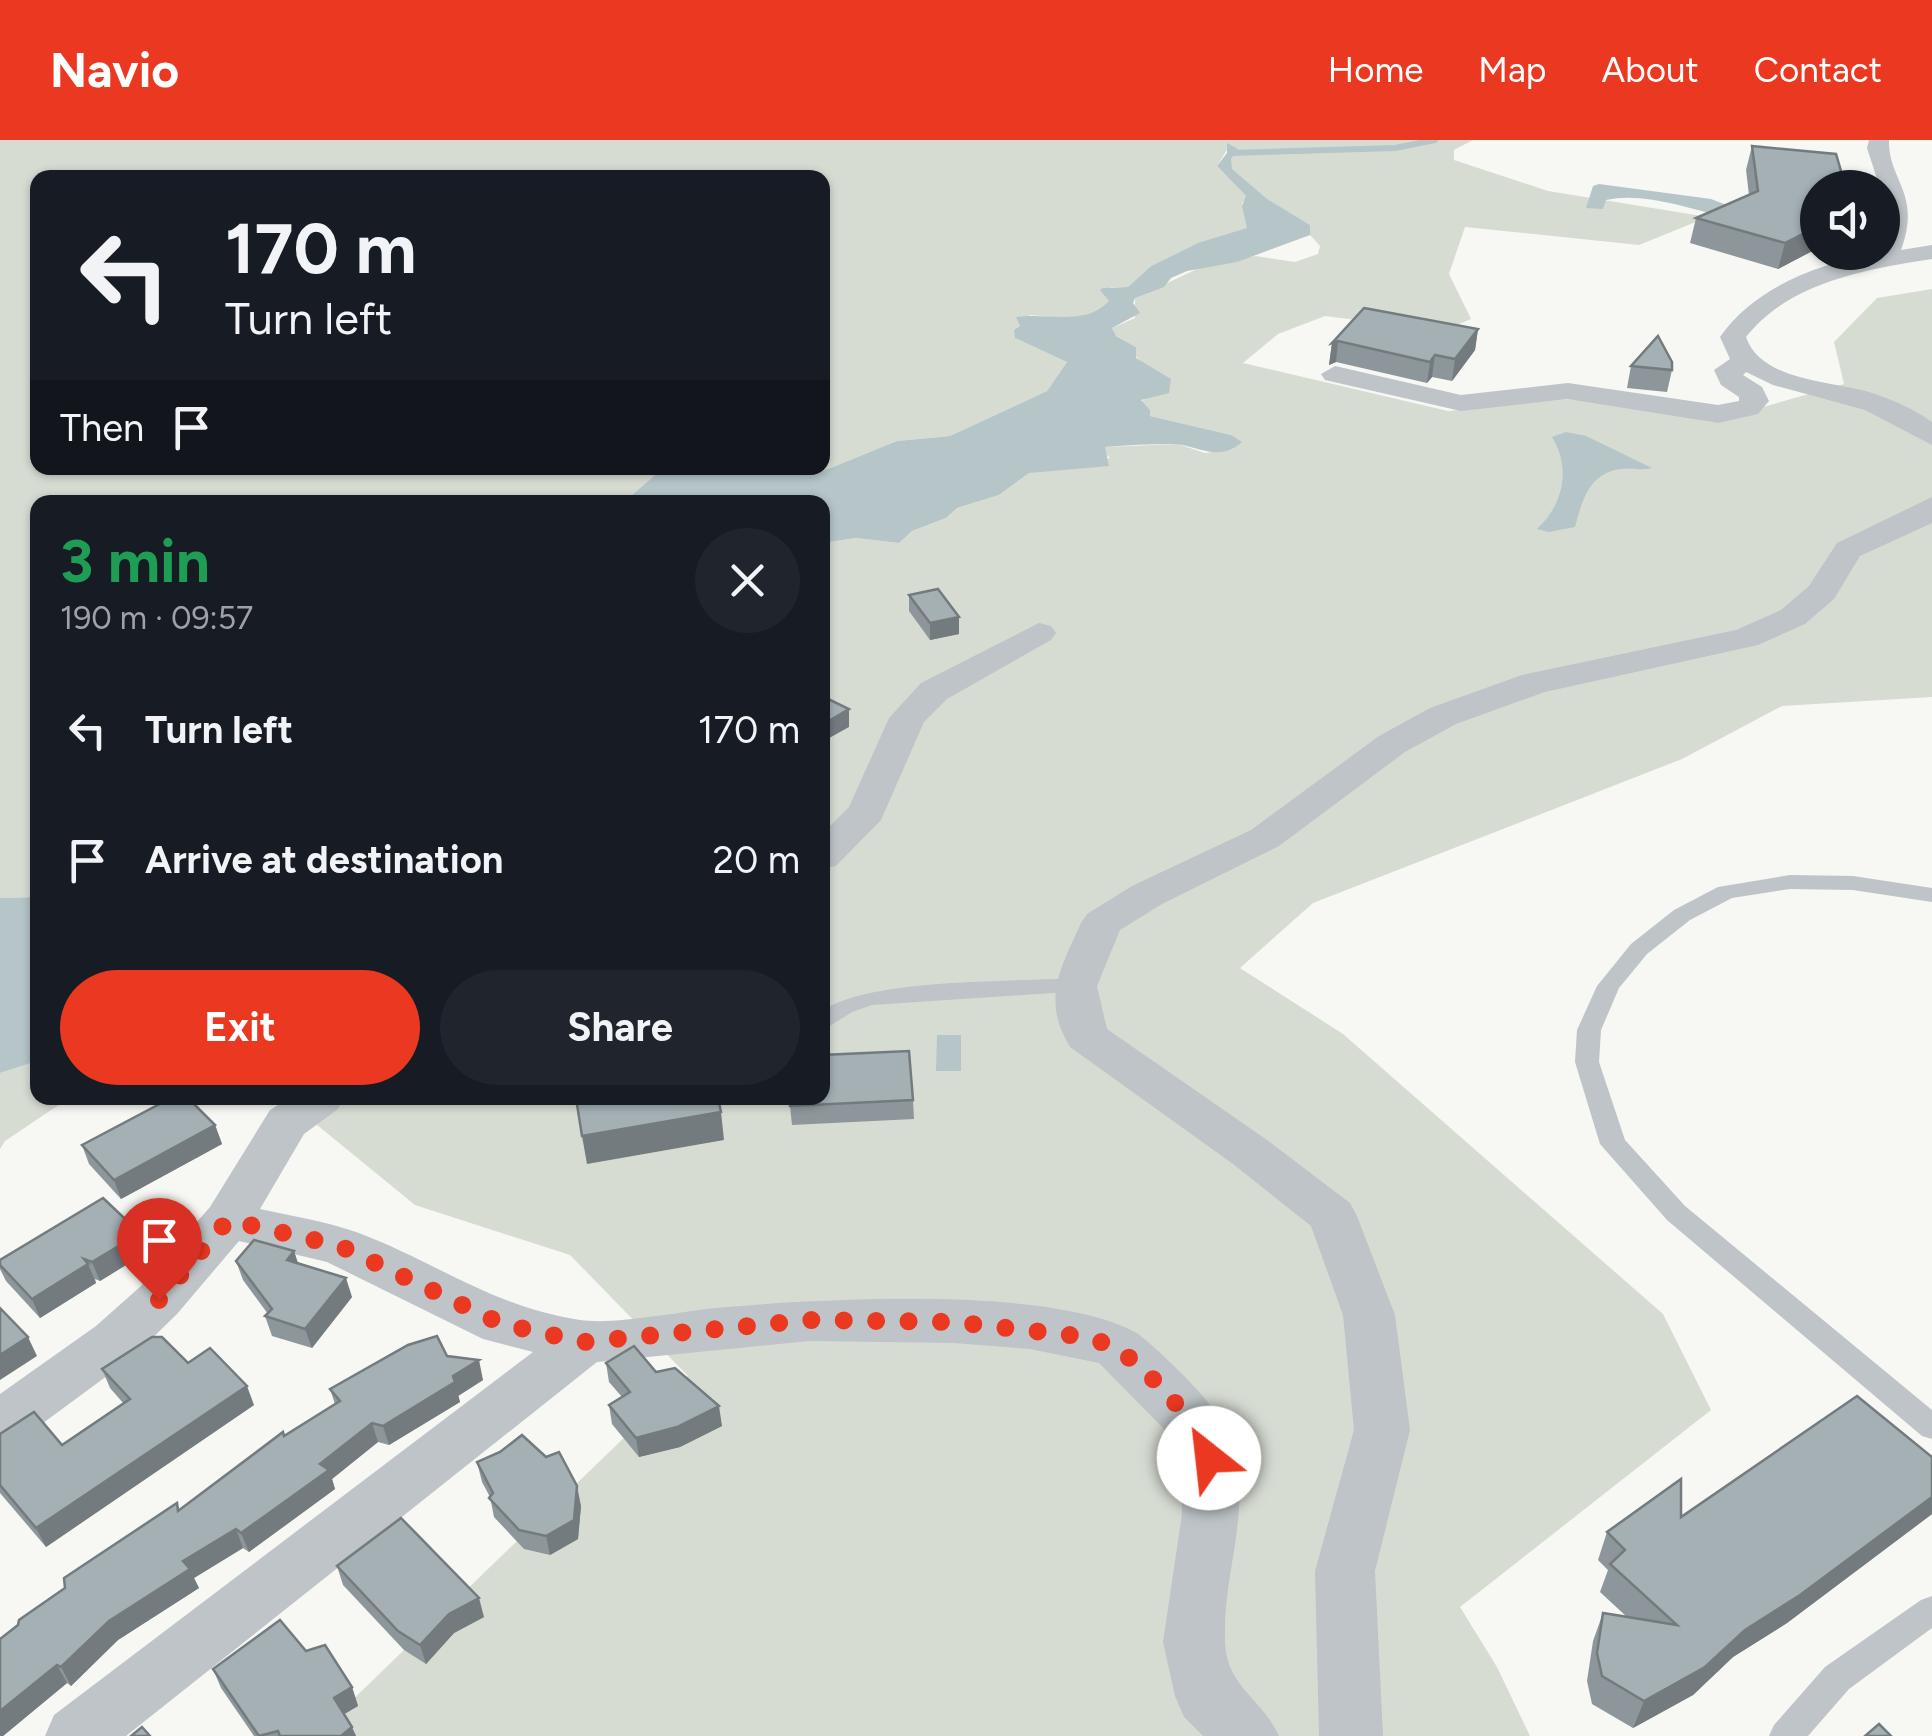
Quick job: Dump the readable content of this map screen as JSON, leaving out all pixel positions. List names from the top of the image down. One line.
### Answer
{"page":{"header":"Navio","nav":["Home","Map","About","Contact"],"turn":["170 m","Turn left"],"then":"Then","heading":["3 min","190 m · 09:57"],"list":[{"name":"Turn left","value":"170 m"},{"name":"Arrive at destination","value":"20 m"}],"buttons":["Exit","Share"]}}
